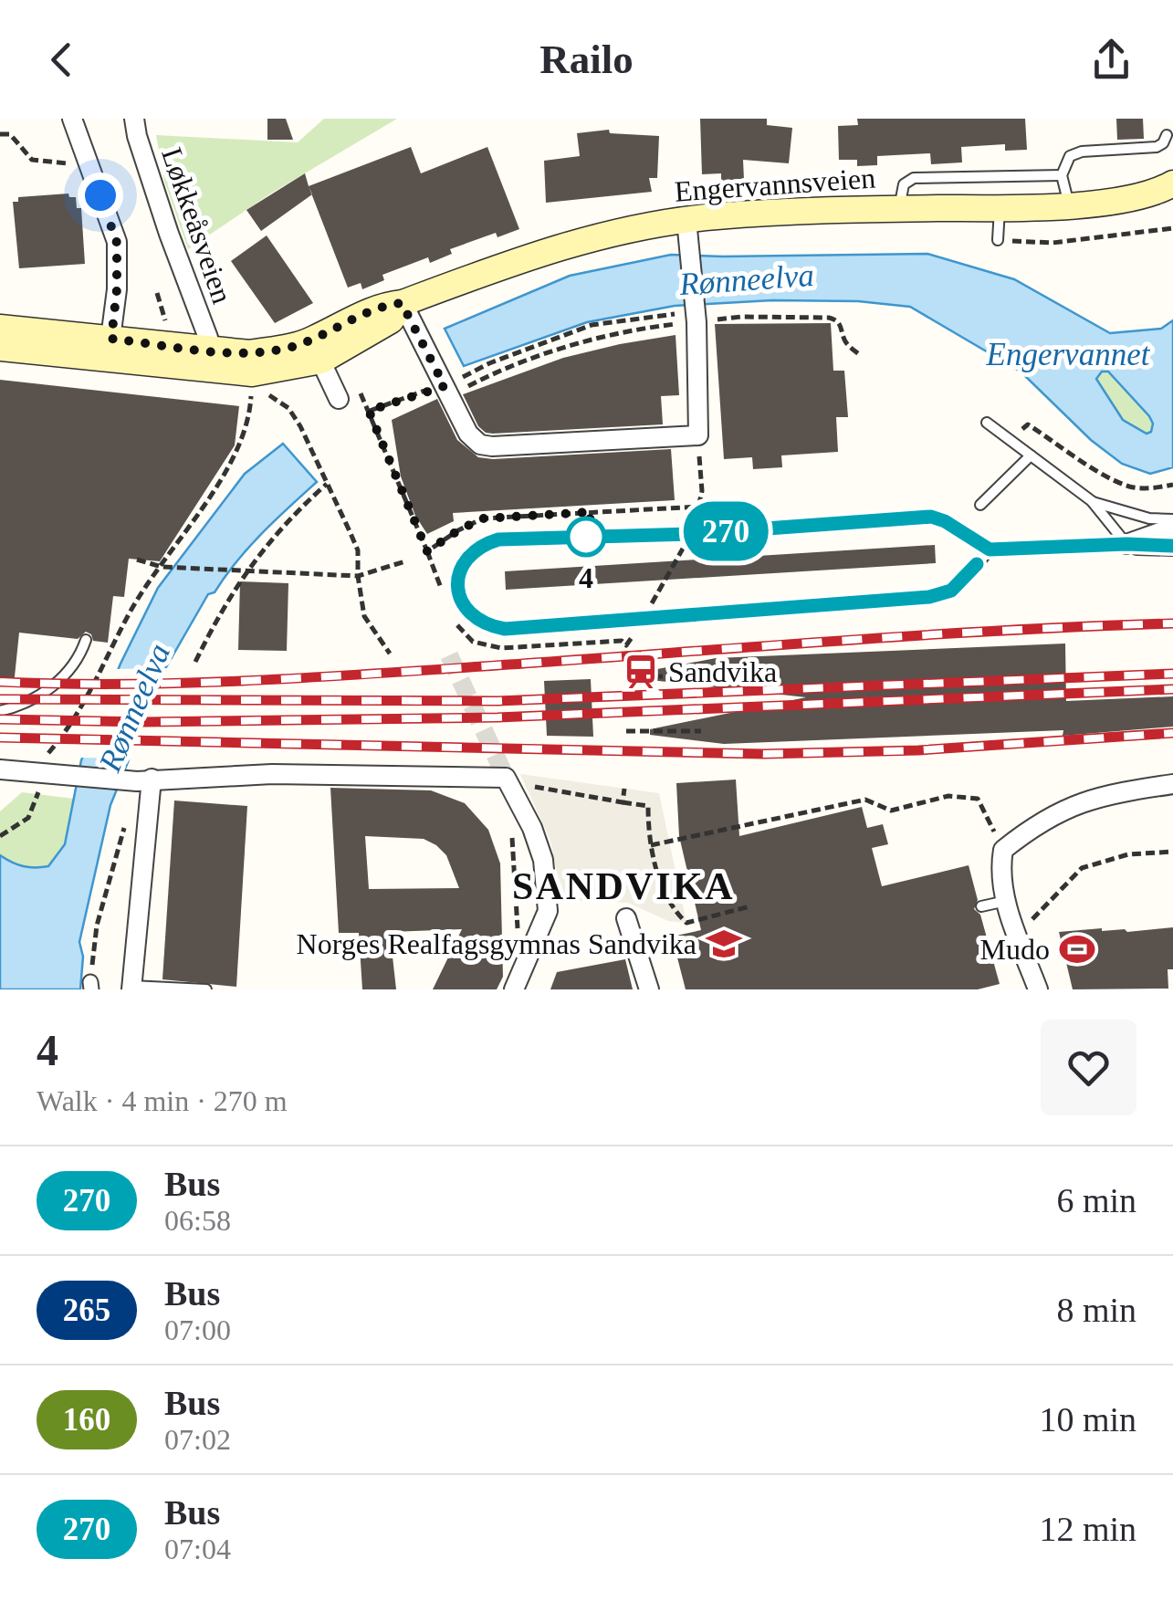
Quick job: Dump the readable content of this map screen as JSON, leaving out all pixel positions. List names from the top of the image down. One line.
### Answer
{"streets":{"main road":["Engervannsveien"],"street":["Løkkeåsveien"]},"crossings":[["Engervannsveien","Løkkeåsveien"]],"districts":["SANDVIKA"],"water":["Rønneelva","Engervannet"],"places":{"other":["4"],"station":["Sandvika"],"school or university":["Norges Realfagsgymnas Sandvika"],"sports":["Mudo"]},"lines":["bus line 270"],"page":{"header":"Railo","on_map":"270","heading":["4","Walk · 4 min · 270 m"],"list":[{"mark":"270","name":"Bus","note":"06:58","value":"6 min"},{"mark":"265","name":"Bus","note":"07:00","value":"8 min"},{"mark":"160","name":"Bus","note":"07:02","value":"10 min"},{"mark":"270","name":"Bus","note":"07:04","value":"12 min"}]}}
